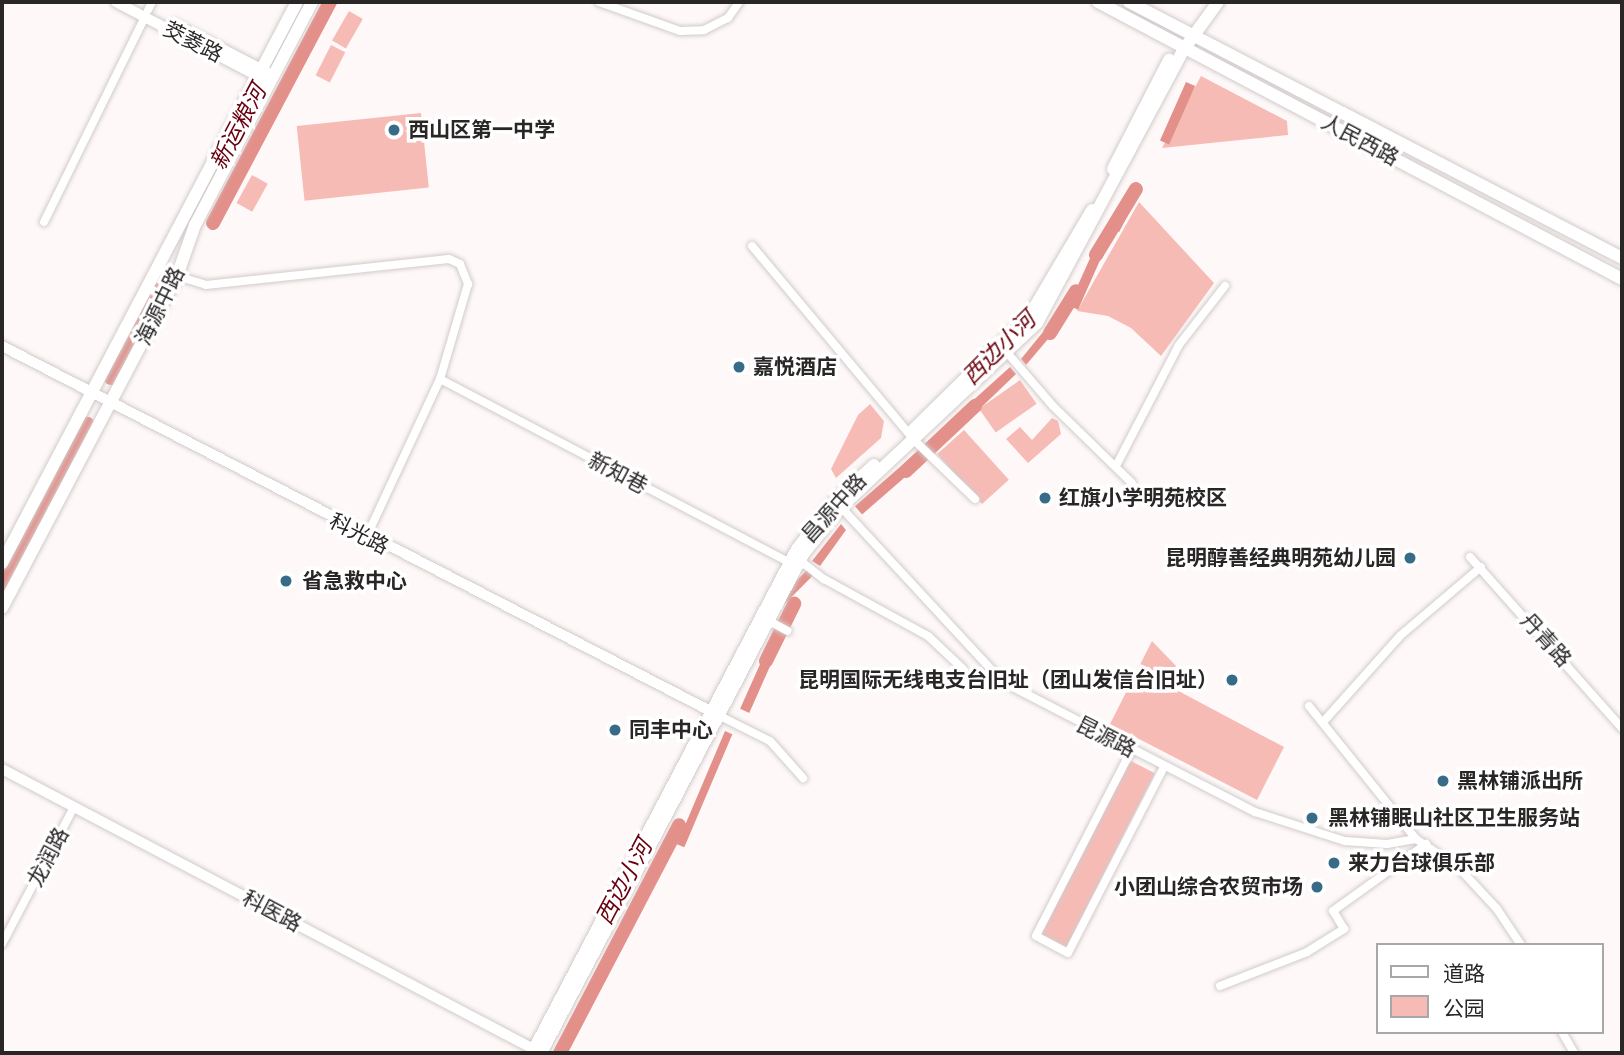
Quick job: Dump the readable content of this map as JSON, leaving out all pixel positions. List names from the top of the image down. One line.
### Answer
{"streets":{"main road":["人民西路","海源中路","昌源中路"],"street":["茭菱路","新知巷","科光路","丹青路","昆源路","龙润路","科医路"]},"crossings":[["茭菱路","海源中路"],["人民西路","昌源中路"],["海源中路","科光路"],["新知巷","昌源中路"],["昌源中路","科光路"],["昌源中路","昆源路"],["昌源中路","科医路"],["龙润路","科医路"]],"water":["新运粮河","西边小河"],"places":["西山区第一中学","嘉悦酒店","红旗小学明苑校区","昆明醇善经典明苑幼儿园","省急救中心","昆明国际无线电支台旧址（团山发信台旧址）","同丰中心","黑林铺派出所","黑林铺眠山社区卫生服务站","来力台球俱乐部","小团山综合农贸市场"],"legend":["道路","公园"]}
